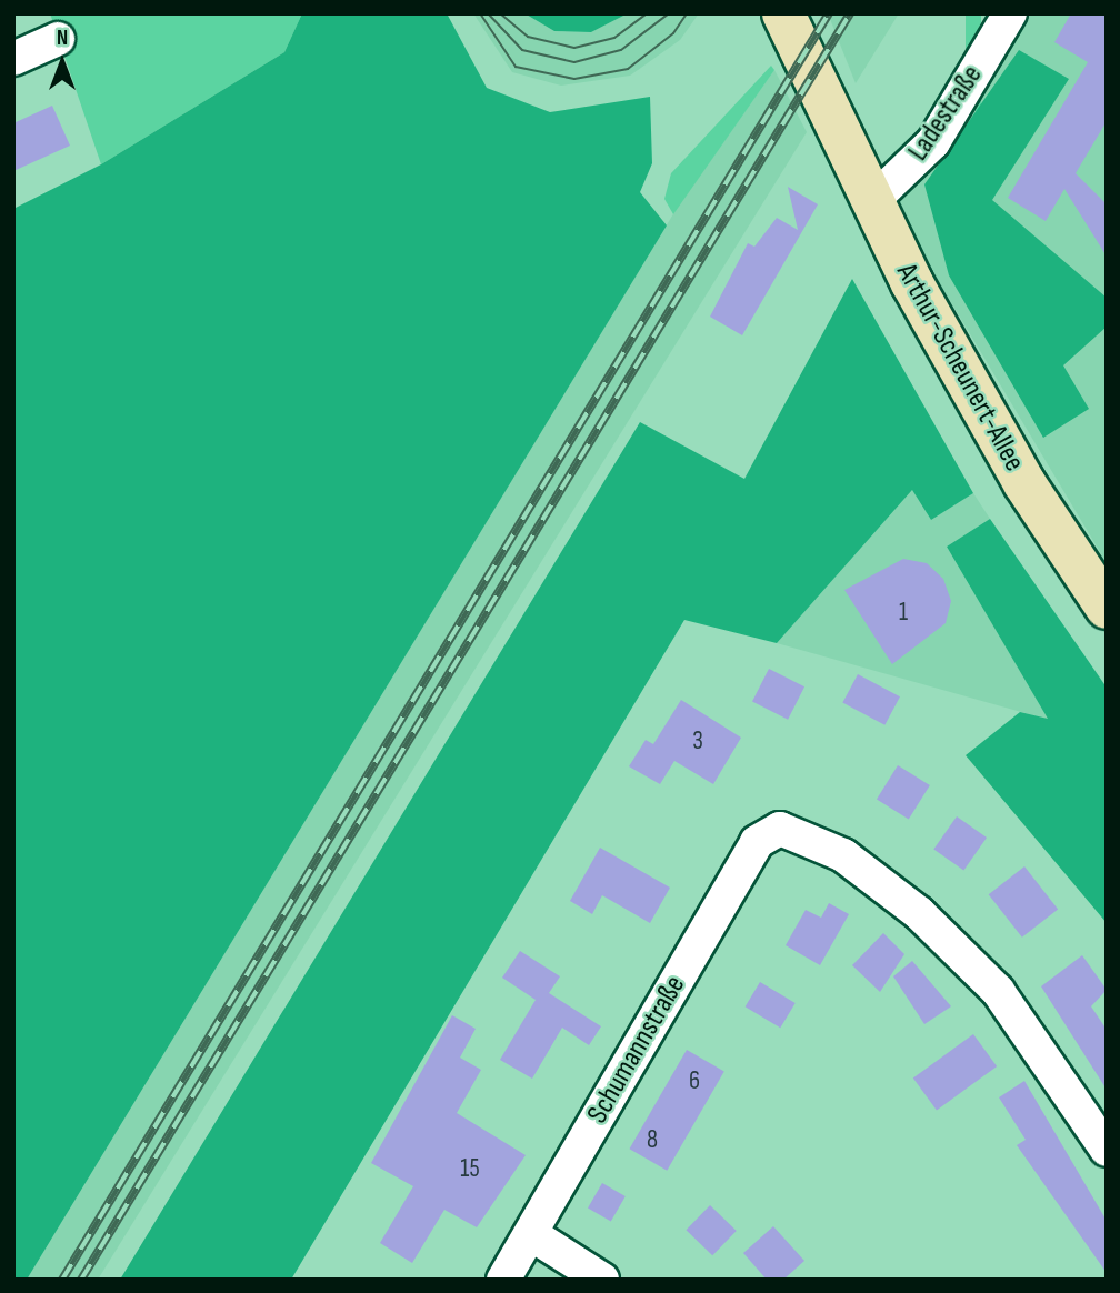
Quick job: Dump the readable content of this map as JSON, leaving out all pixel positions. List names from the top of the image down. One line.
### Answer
{"streets":{"main road":["Arthur-Scheunert-Allee"],"street":["Ladestraße","Schumannstraße"]},"crossings":[["Ladestraße","Arthur-Scheunert-Allee"]],"house_numbers":["1","3","6","8","15"],"north":"top"}
